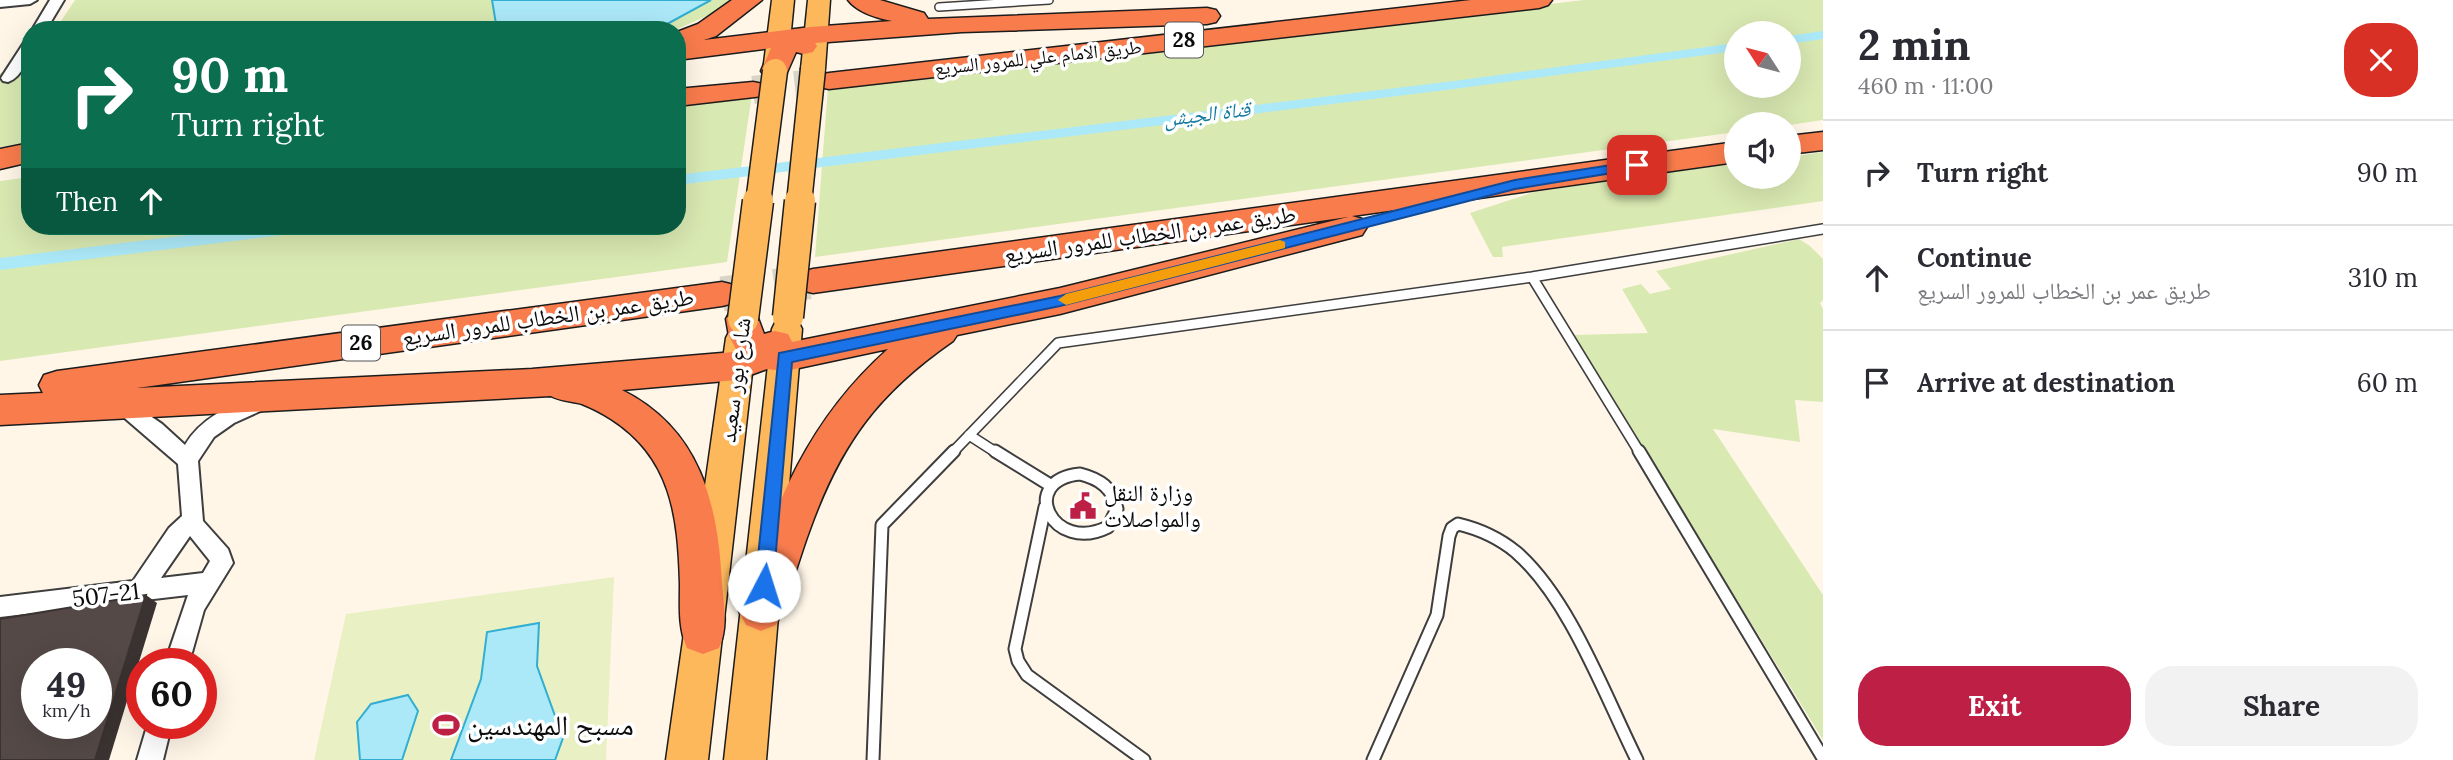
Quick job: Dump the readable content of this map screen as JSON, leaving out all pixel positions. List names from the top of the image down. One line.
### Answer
{"streets":{"highway":["28","طريق الامام علي للمرور السريع","طريق عمر بن الخطاب للمرور السريع","26"],"main road":["شارع بور سعيد"],"street":["507-21"]},"crossings":[["طريق الامام علي للمرور السريع","شارع بور سعيد"],["طريق عمر بن الخطاب للمرور السريع","شارع بور سعيد"]],"water":["قناة الجيش"],"places":{"public building":["وزارة النقل والمواصلات"],"sports":["مسبح المهندسين"]},"north":"top left","page":{"heading":["2 min","460 m · 11:00"],"turn":["90 m","Turn right"],"list":[{"name":"Turn right","value":"90 m"},{"name":"Continue","note":"طريق عمر بن الخطاب للمرور السريع","value":"310 m"},{"name":"Arrive at destination","value":"60 m"}],"then":"Then","speed":"49 km/h","limit":"60","buttons":["Exit","Share"]}}
